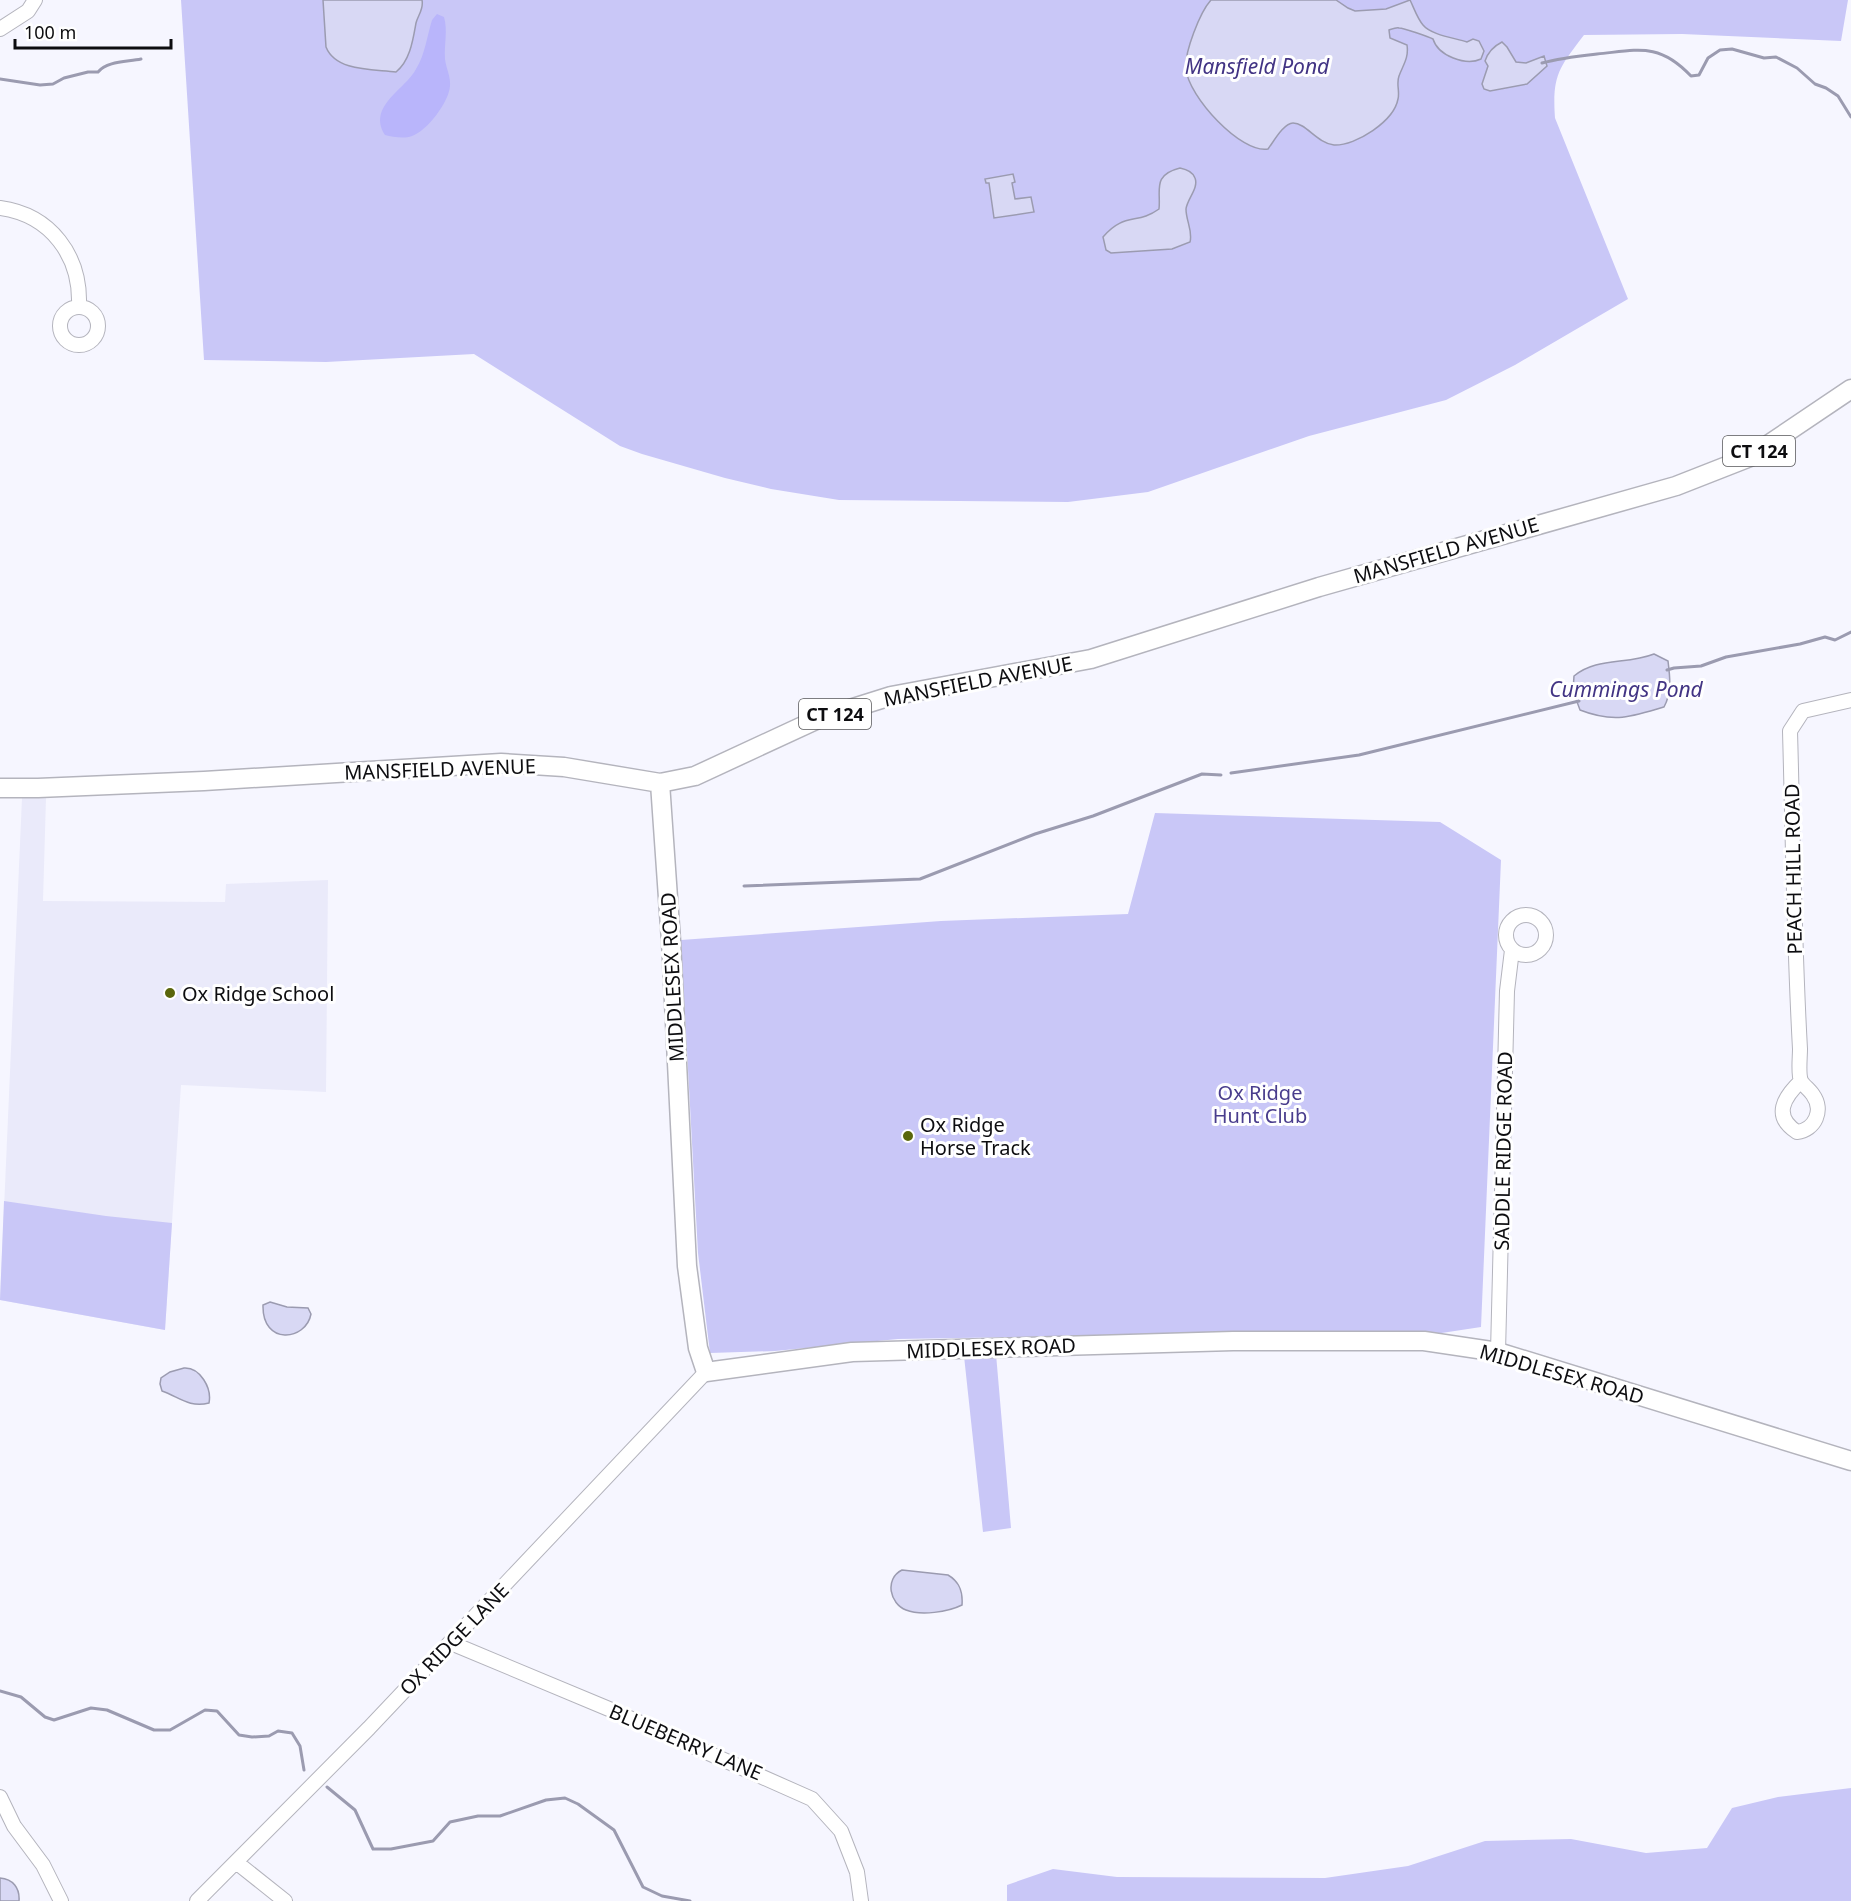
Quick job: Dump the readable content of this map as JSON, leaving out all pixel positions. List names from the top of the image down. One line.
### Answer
{"streets":{"main road":["CT 124","MANSFIELD AVENUE","MIDDLESEX ROAD"],"street":["PEACH HILL ROAD","SADDLE RIDGE ROAD","OX RIDGE LANE","BLUEBERRY LANE"]},"crossings":[["MANSFIELD AVENUE","MIDDLESEX ROAD"],["MIDDLESEX ROAD","SADDLE RIDGE ROAD"],["MIDDLESEX ROAD","OX RIDGE LANE"],["OX RIDGE LANE","BLUEBERRY LANE"]],"water":["Mansfield Pond","Cummings Pond"],"parks":["Ox Ridge Hunt Club"],"places":["Ox Ridge School","Ox Ridge Horse Track"],"scale_bar":"100 m"}
